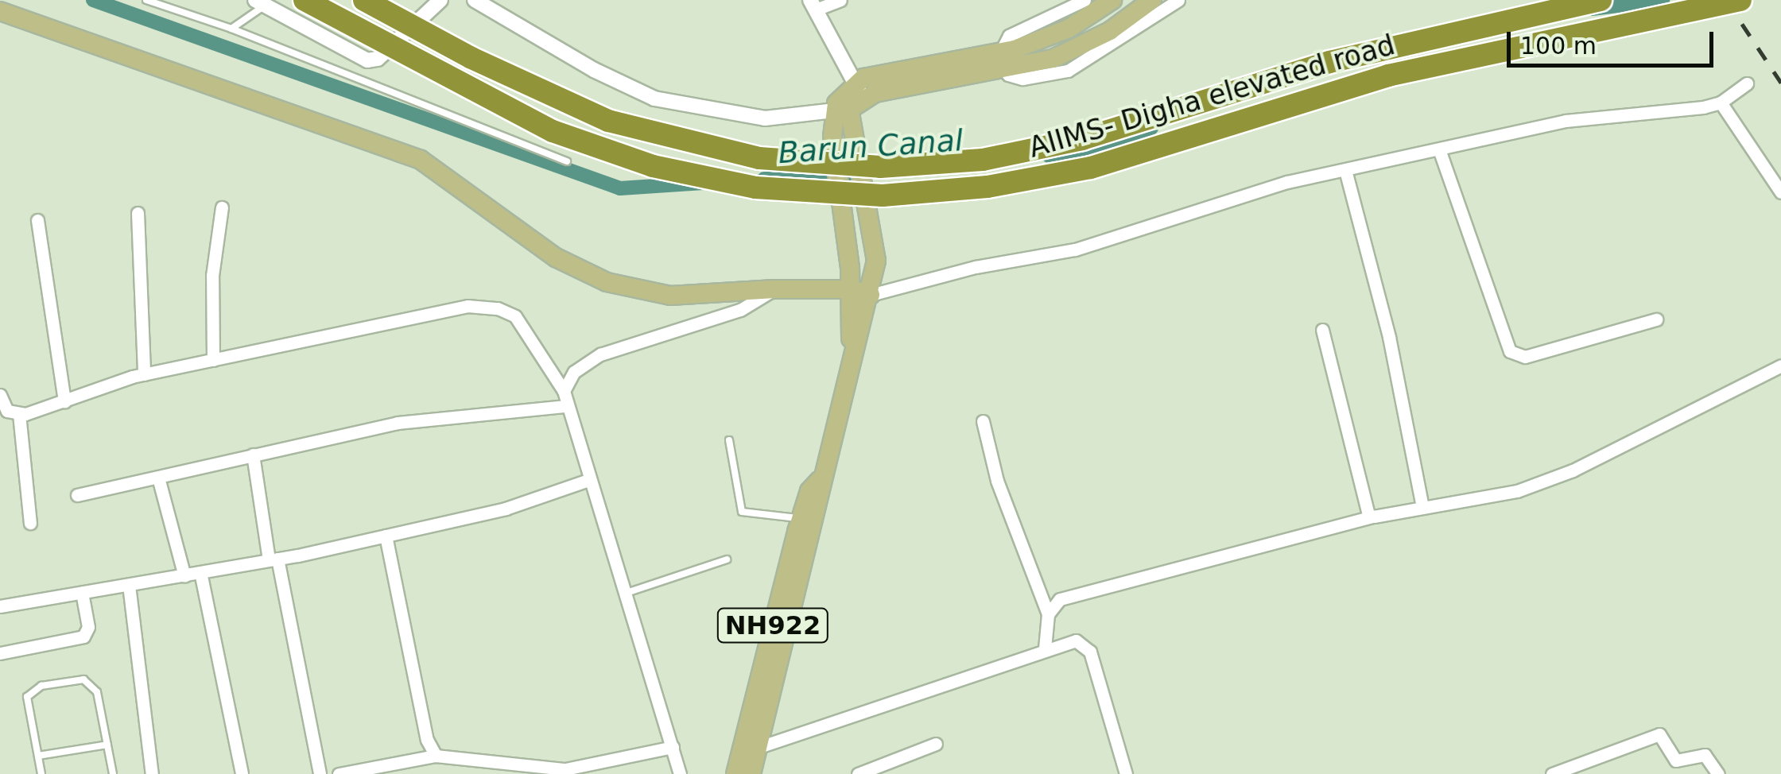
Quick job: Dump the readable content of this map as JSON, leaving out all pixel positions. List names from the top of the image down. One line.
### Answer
{"streets":{"highway":["AIIMS- Digha elevated road"],"main road":["NH922"]},"water":["Barun Canal"],"scale_bar":"100 m"}
